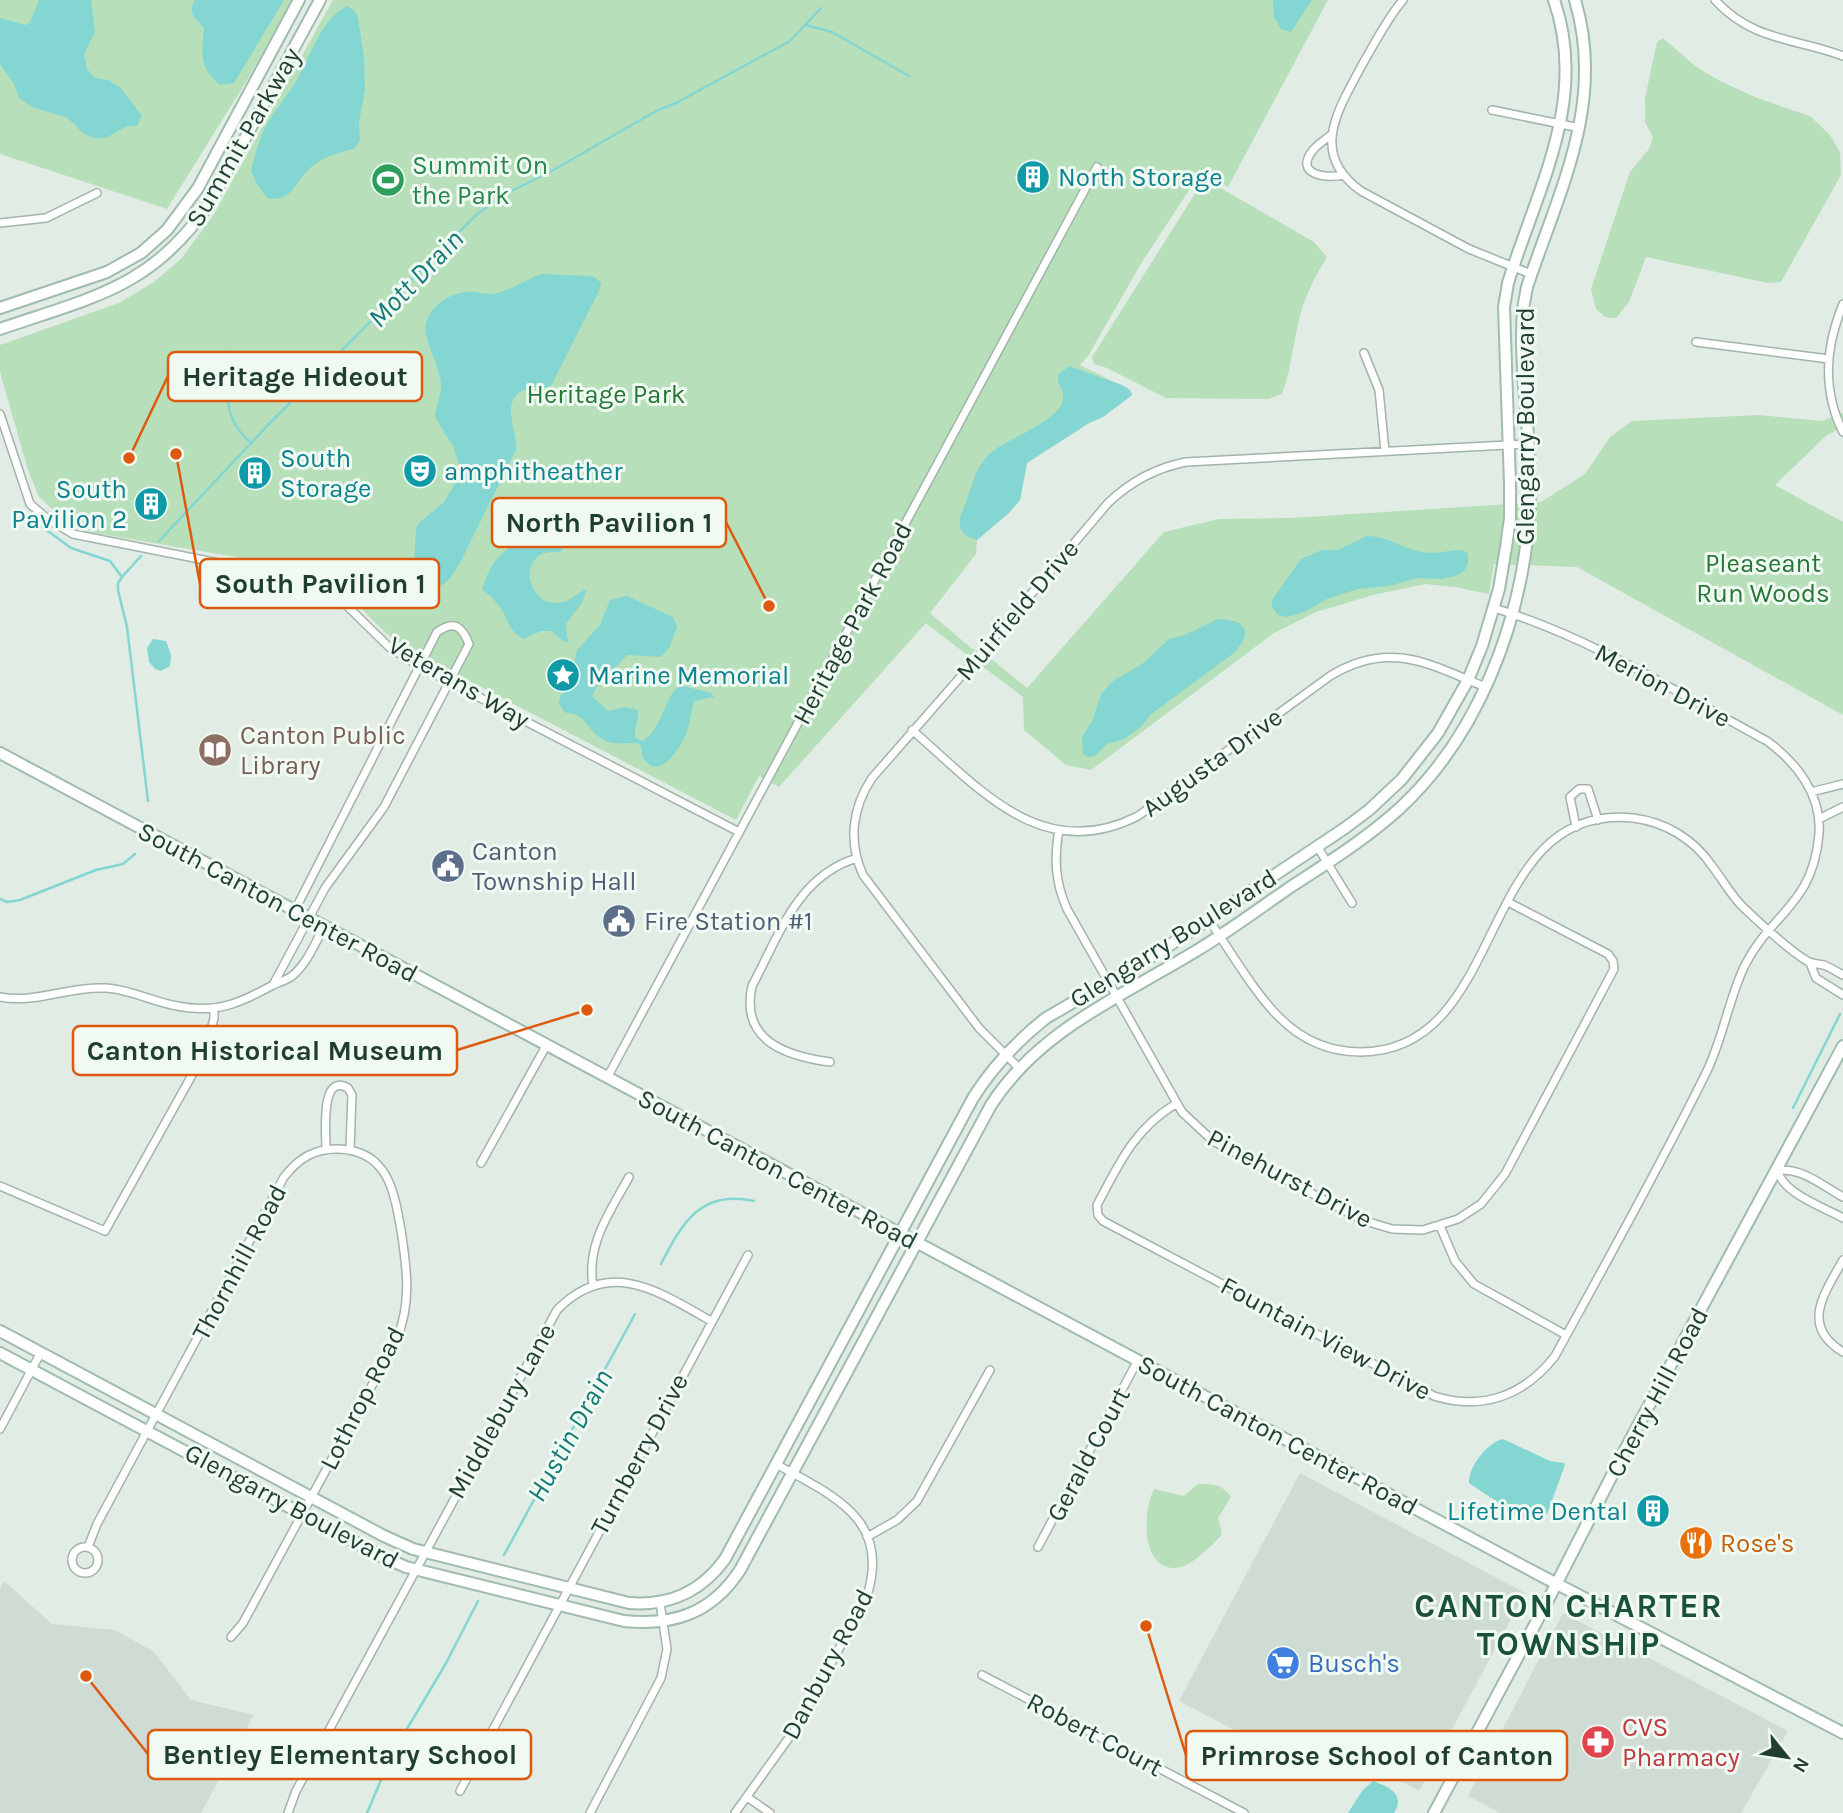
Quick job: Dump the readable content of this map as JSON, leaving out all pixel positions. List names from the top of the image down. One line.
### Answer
{"streets":{"street":["Summit Parkway","Glengarry Boulevard","Muirfield Drive","Heritage Park Road","Veterans Way","Merion Drive","Augusta Drive","South Canton Center Road","Pinehurst Drive","Thornhill Road","Fountain View Drive","Cherry Hill Road","Lothrop Road","Middlebury Lane","Turnberry Drive","Gerald Court","Danbury Road","Robert Court"]},"crossings":[["Glengarry Boulevard","Muirfield Drive"],["Glengarry Boulevard","Merion Drive"],["Glengarry Boulevard","Augusta Drive"],["Glengarry Boulevard","South Canton Center Road"],["Glengarry Boulevard","Pinehurst Drive"],["Glengarry Boulevard","Thornhill Road"],["Glengarry Boulevard","Lothrop Road"],["Glengarry Boulevard","Middlebury Lane"],["Glengarry Boulevard","Turnberry Drive"],["Glengarry Boulevard","Danbury Road"],["Muirfield Drive","Augusta Drive"],["Heritage Park Road","Veterans Way"],["Heritage Park Road","South Canton Center Road"],["Merion Drive","Fountain View Drive"],["Augusta Drive","Pinehurst Drive"],["South Canton Center Road","Cherry Hill Road"],["South Canton Center Road","Gerald Court"],["Pinehurst Drive","Fountain View Drive"],["Thornhill Road","Lothrop Road"],["Middlebury Lane","Turnberry Drive"]],"districts":["CANTON CHARTER TOWNSHIP"],"water":["Mott Drain","Hustin Drain"],"parks":["Heritage Park","Pleaseant Run Woods"],"places":{"building":["North Storage","South Storage","South Pavilion 2","Lifetime Dental"],"sports":["Summit On the Park"],"other":["South Pavilion 1","Heritage Hideout","North Pavilion 1","Canton Historical Museum","Primrose School of Canton","Bentley Elementary School"],"theatre":["amphitheather"],"place":["Marine Memorial"],"library":["Canton Public Library"],"public building":["Canton Township Hall","Fire Station #1"],"restaurant":["Rose's"],"supermarket":["Busch's"],"pharmacy":["CVS Pharmacy"]},"north":"bottom right"}
